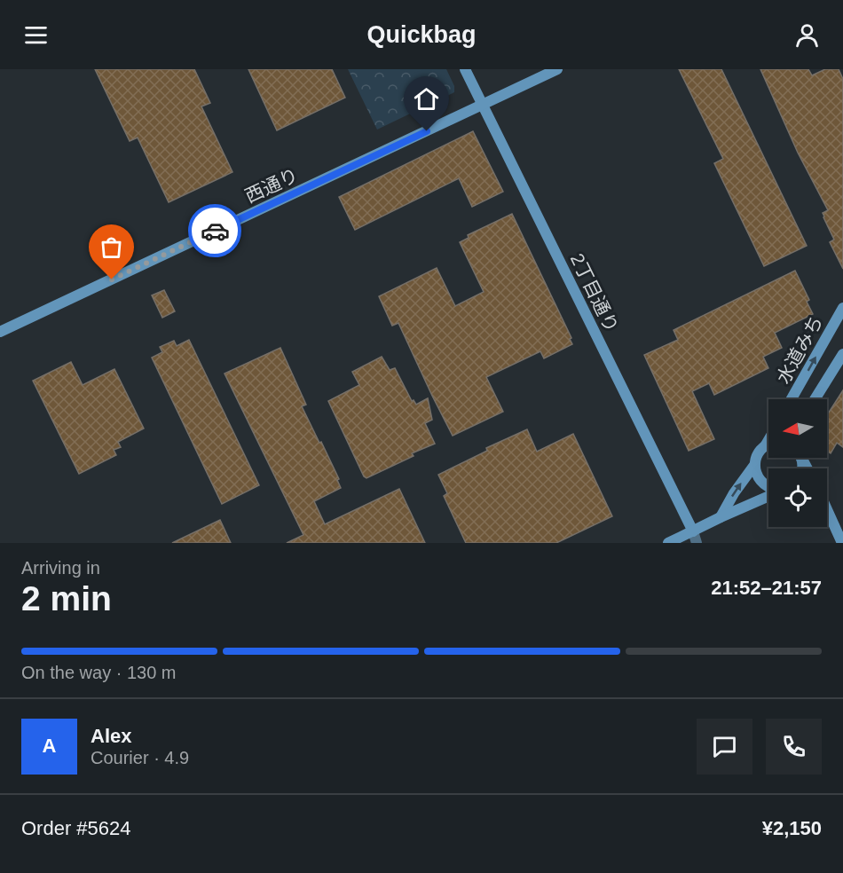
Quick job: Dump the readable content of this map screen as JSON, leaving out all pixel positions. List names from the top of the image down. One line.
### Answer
{"streets":{"street":["西通り","2丁目通り","水道みち"]},"crossings":[["西通り","2丁目通り"]],"north":"left","page":{"header":"Quickbag","heading":["2 min","Arriving in","21:52–21:57"],"panel":["Alex","Courier · 4.9","Order #5624","¥2,150"],"bar":"On the way · 130 m","round":"A"}}
